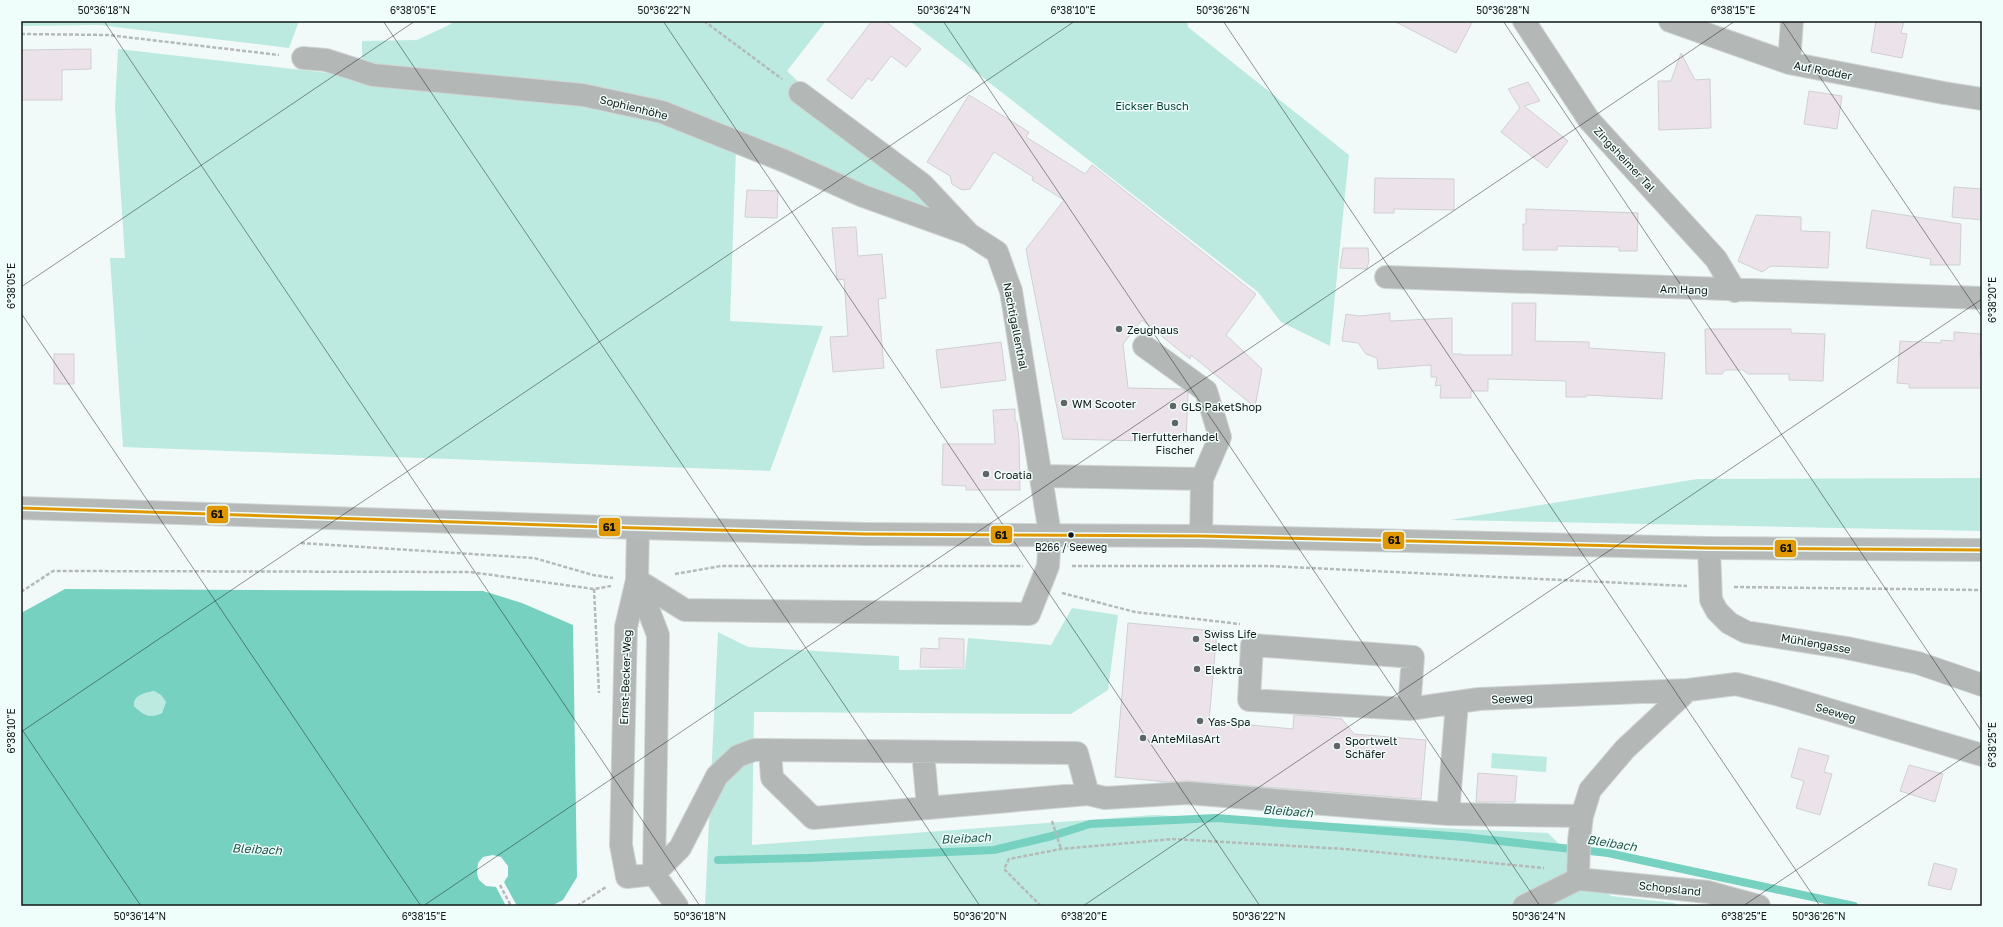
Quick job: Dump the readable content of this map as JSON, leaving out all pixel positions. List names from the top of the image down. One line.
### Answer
{"streets":{"street":["Auf Rodder","Sophienhöhe","Zingsheimer Tal","Am Hang","Nachtigallenthal","Mühlengasse","Ernst-Becker-Weg","Seeweg","Schopsland"]},"crossings":[["Sophienhöhe","Nachtigallenthal"],["Zingsheimer Tal","Am Hang"],["Nachtigallenthal","Ernst-Becker-Weg"]],"water":["Bleibach"],"parks":["Eickser Busch"],"places":["Zeughaus","WM Scooter","GLS PaketShop","Tierfutterhandel Fischer","Croatia","B266 / Seeweg","Swiss Life Select","Elektra","Yas-Spa","AnteMilasArt","Sportwelt Schäfer"],"lines":["transit line 61"],"coordinates":["50°36'18\"N","6°38'05\"E","50°36'22\"N","50°36'24\"N","6°38'10\"E","50°36'26\"N","50°36'28\"N","6°38'15\"E","6°38'20\"E","6°38'25\"E","50°36'14\"N","50°36'20\"N"]}
